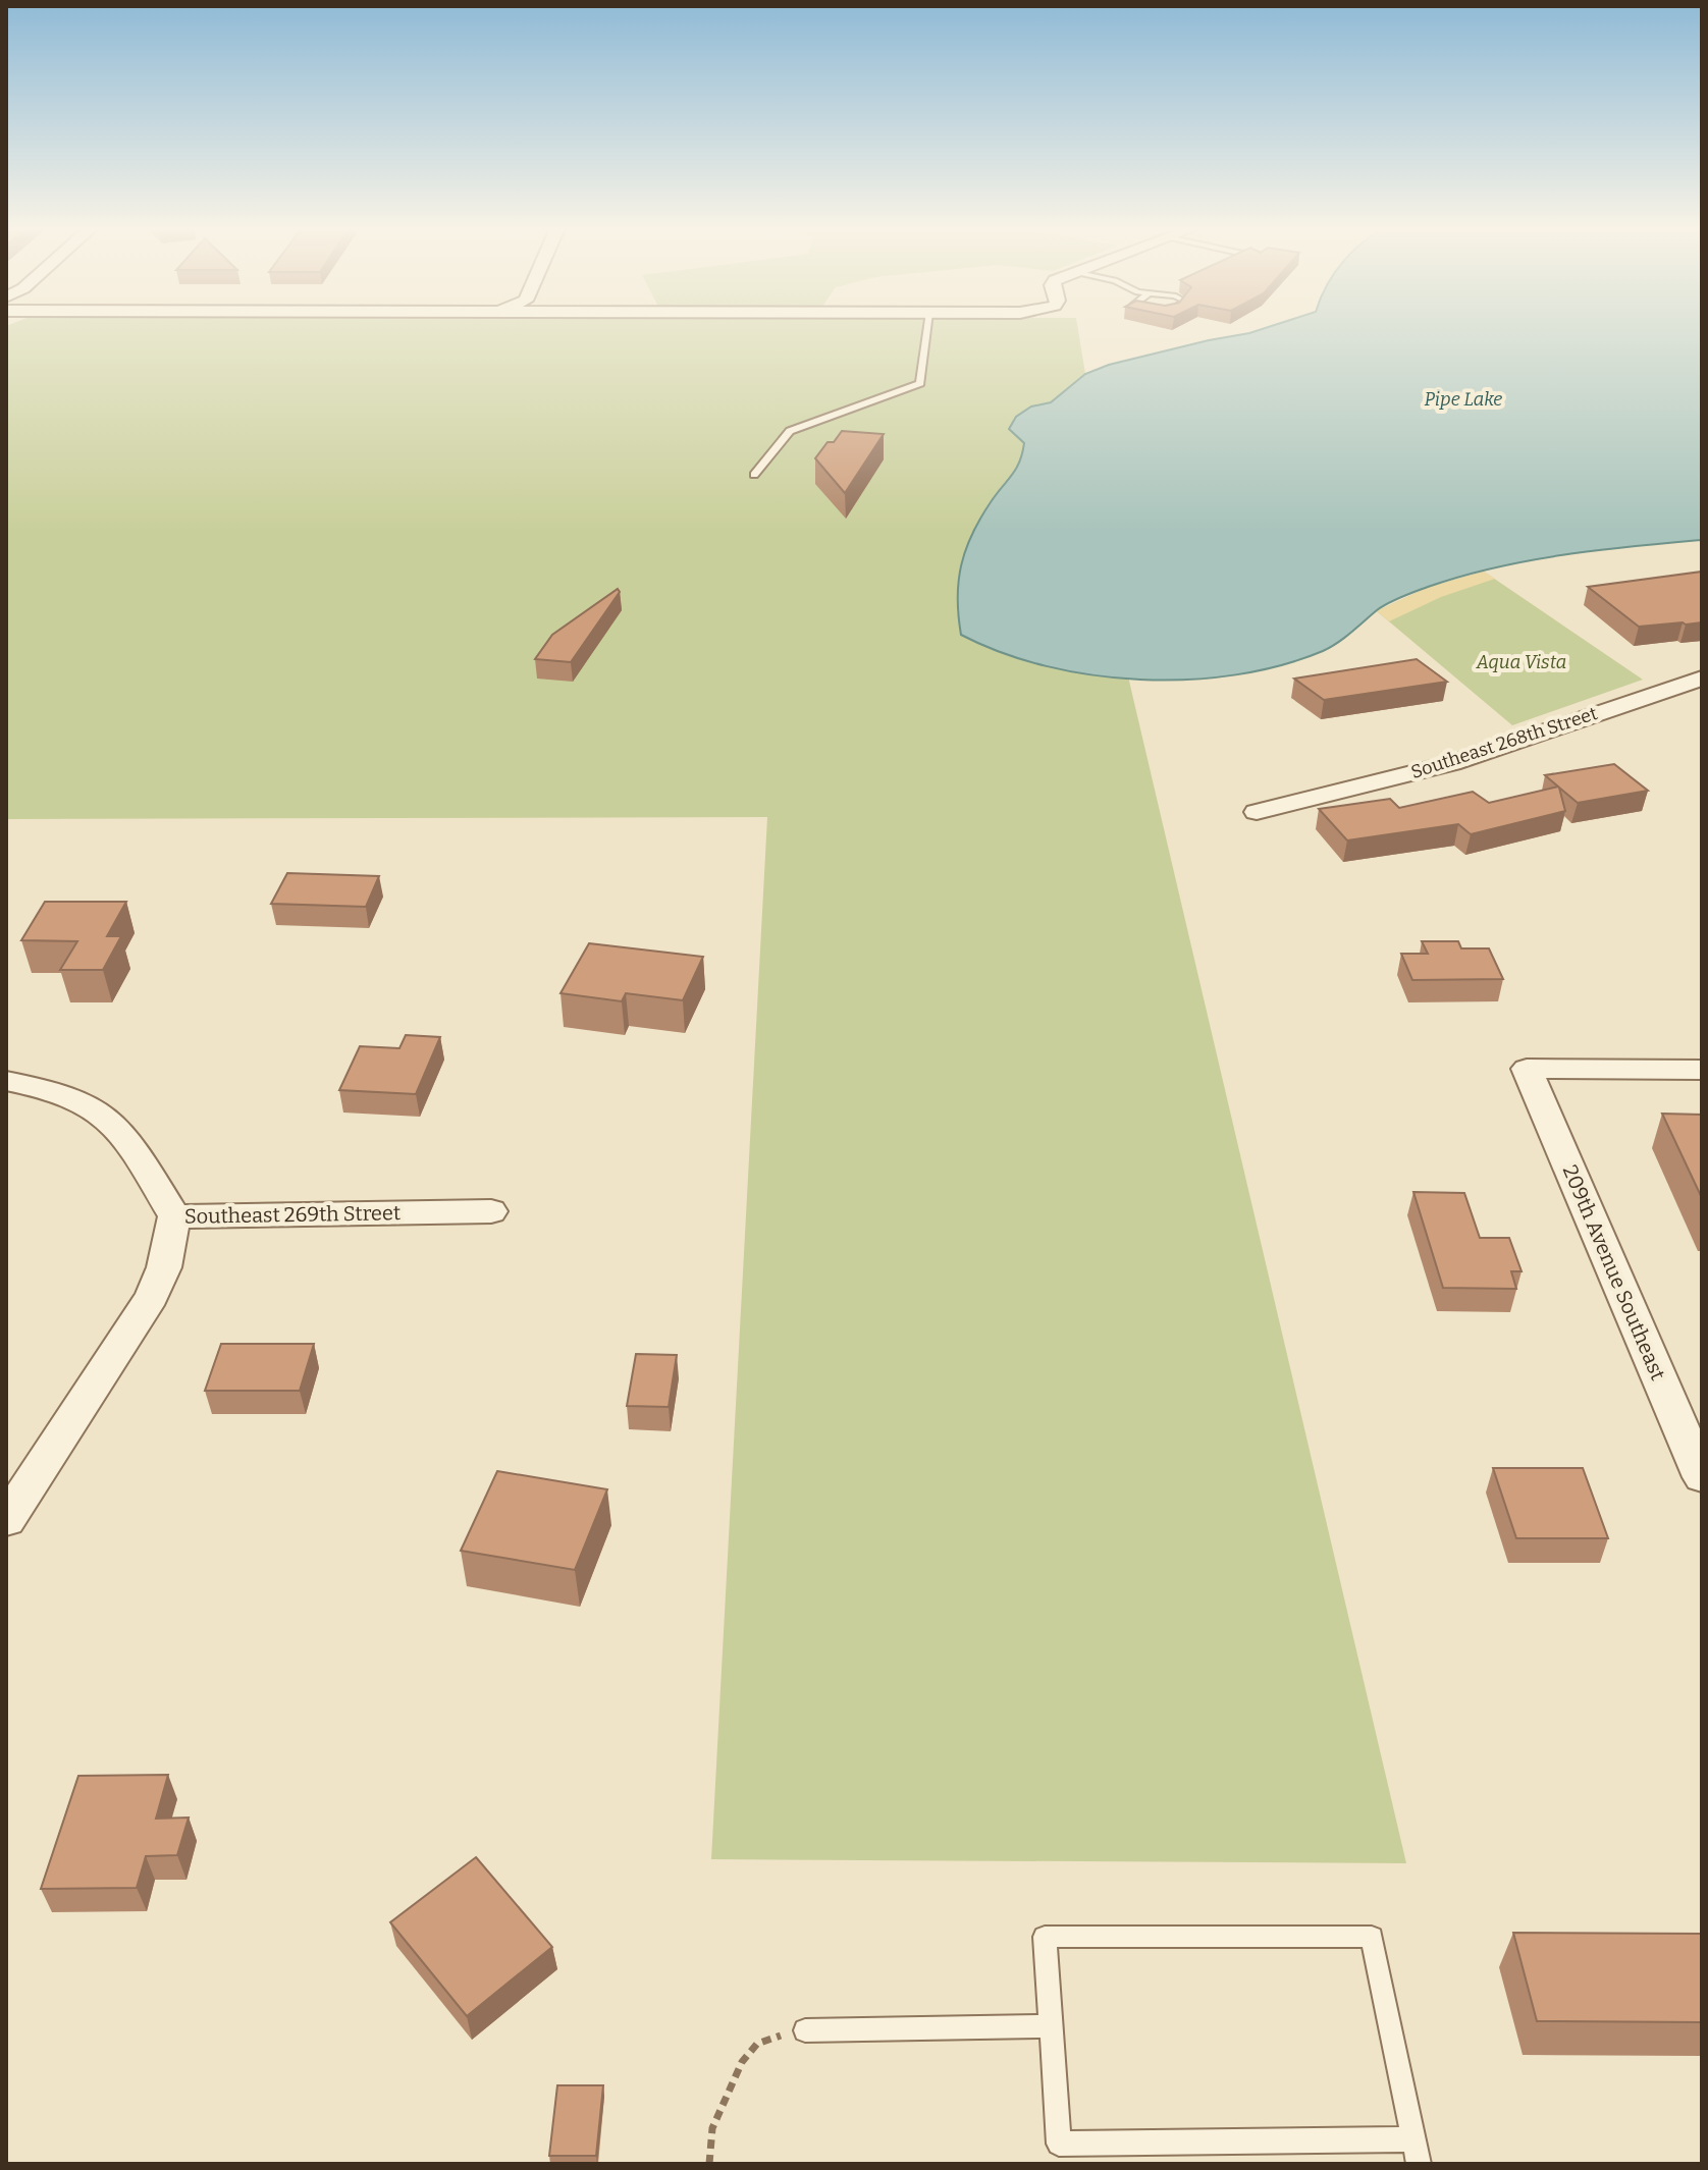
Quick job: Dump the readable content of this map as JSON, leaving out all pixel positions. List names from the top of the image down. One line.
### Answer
{"streets":{"street":["Southeast 268th Street","Southeast 269th Street","209th Avenue Southeast"]},"water":["Pipe Lake"],"parks":["Aqua Vista"]}
